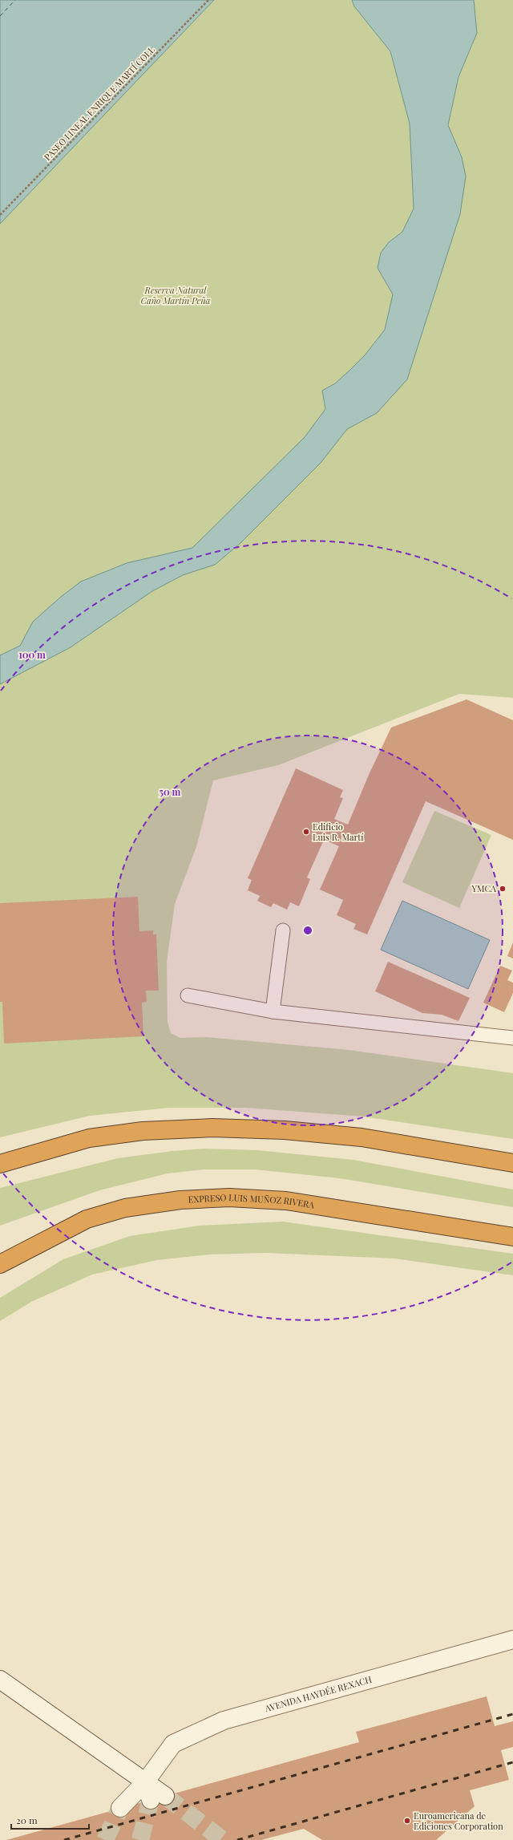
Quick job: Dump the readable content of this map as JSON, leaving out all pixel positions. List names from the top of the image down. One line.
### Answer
{"streets":{"highway":["EXPRESO LUIS MUÑOZ RIVERA"],"street":["AVENIDA HAYDÉE REXACH"],"path":["PASEO LINEAL ENRIQUE MARTÍ COLL"]},"parks":["Reserva Natural Caño Martín Peña"],"places":["Edificio Luis R. Martí","YMCA","Euroamericana de Ediciones Corporation"],"scale_bar":"20 m","rings":["100 m","50 m"]}
